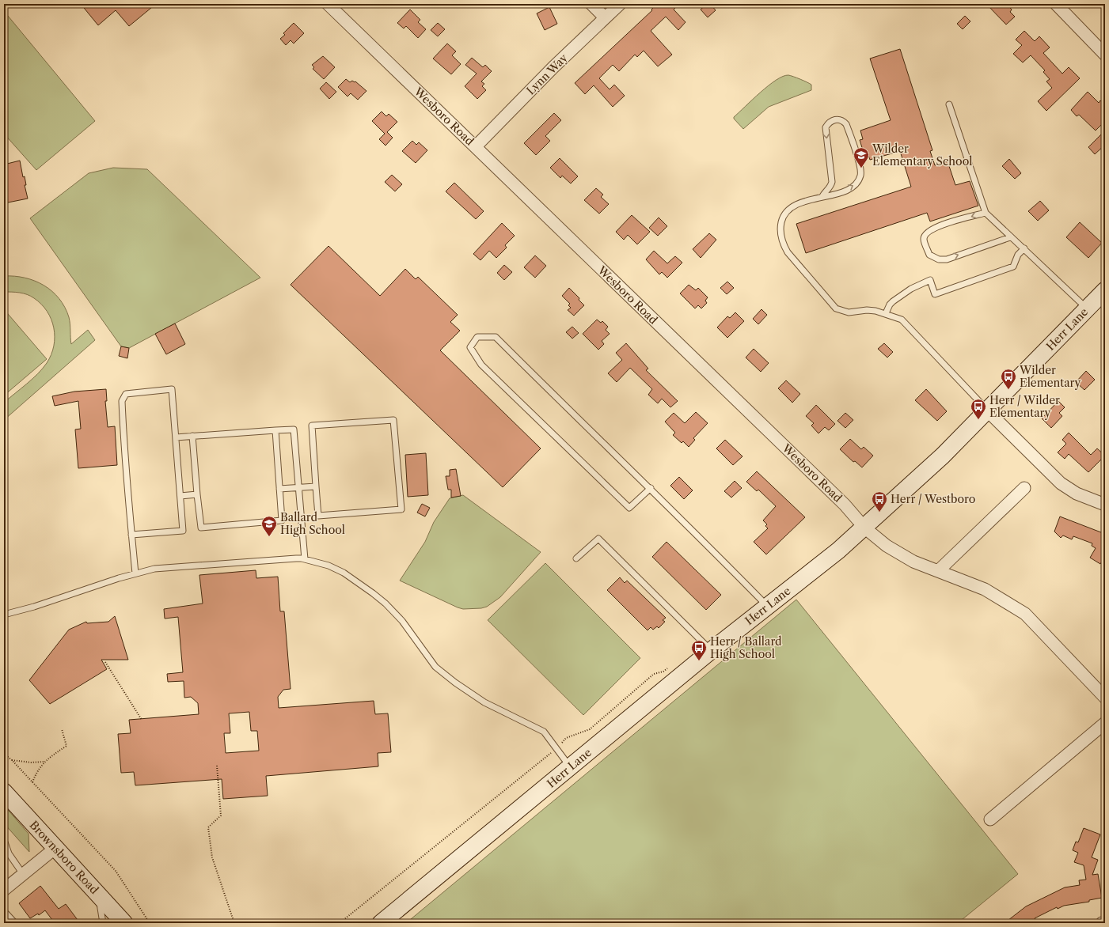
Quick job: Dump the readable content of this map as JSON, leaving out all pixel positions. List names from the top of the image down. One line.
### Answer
{"streets":{"main road":["Herr Lane","Brownsboro Road"],"street":["Lynn Way","Wesboro Road"]},"crossings":[["Lynn Way","Wesboro Road"],["Wesboro Road","Herr Lane"]],"places":{"school or university":["Wilder Elementary School","Ballard High School"],"bus stop":["Wilder Elementary","Herr / Wilder Elementary","Herr / Westboro","Herr / Ballard High School"]}}
